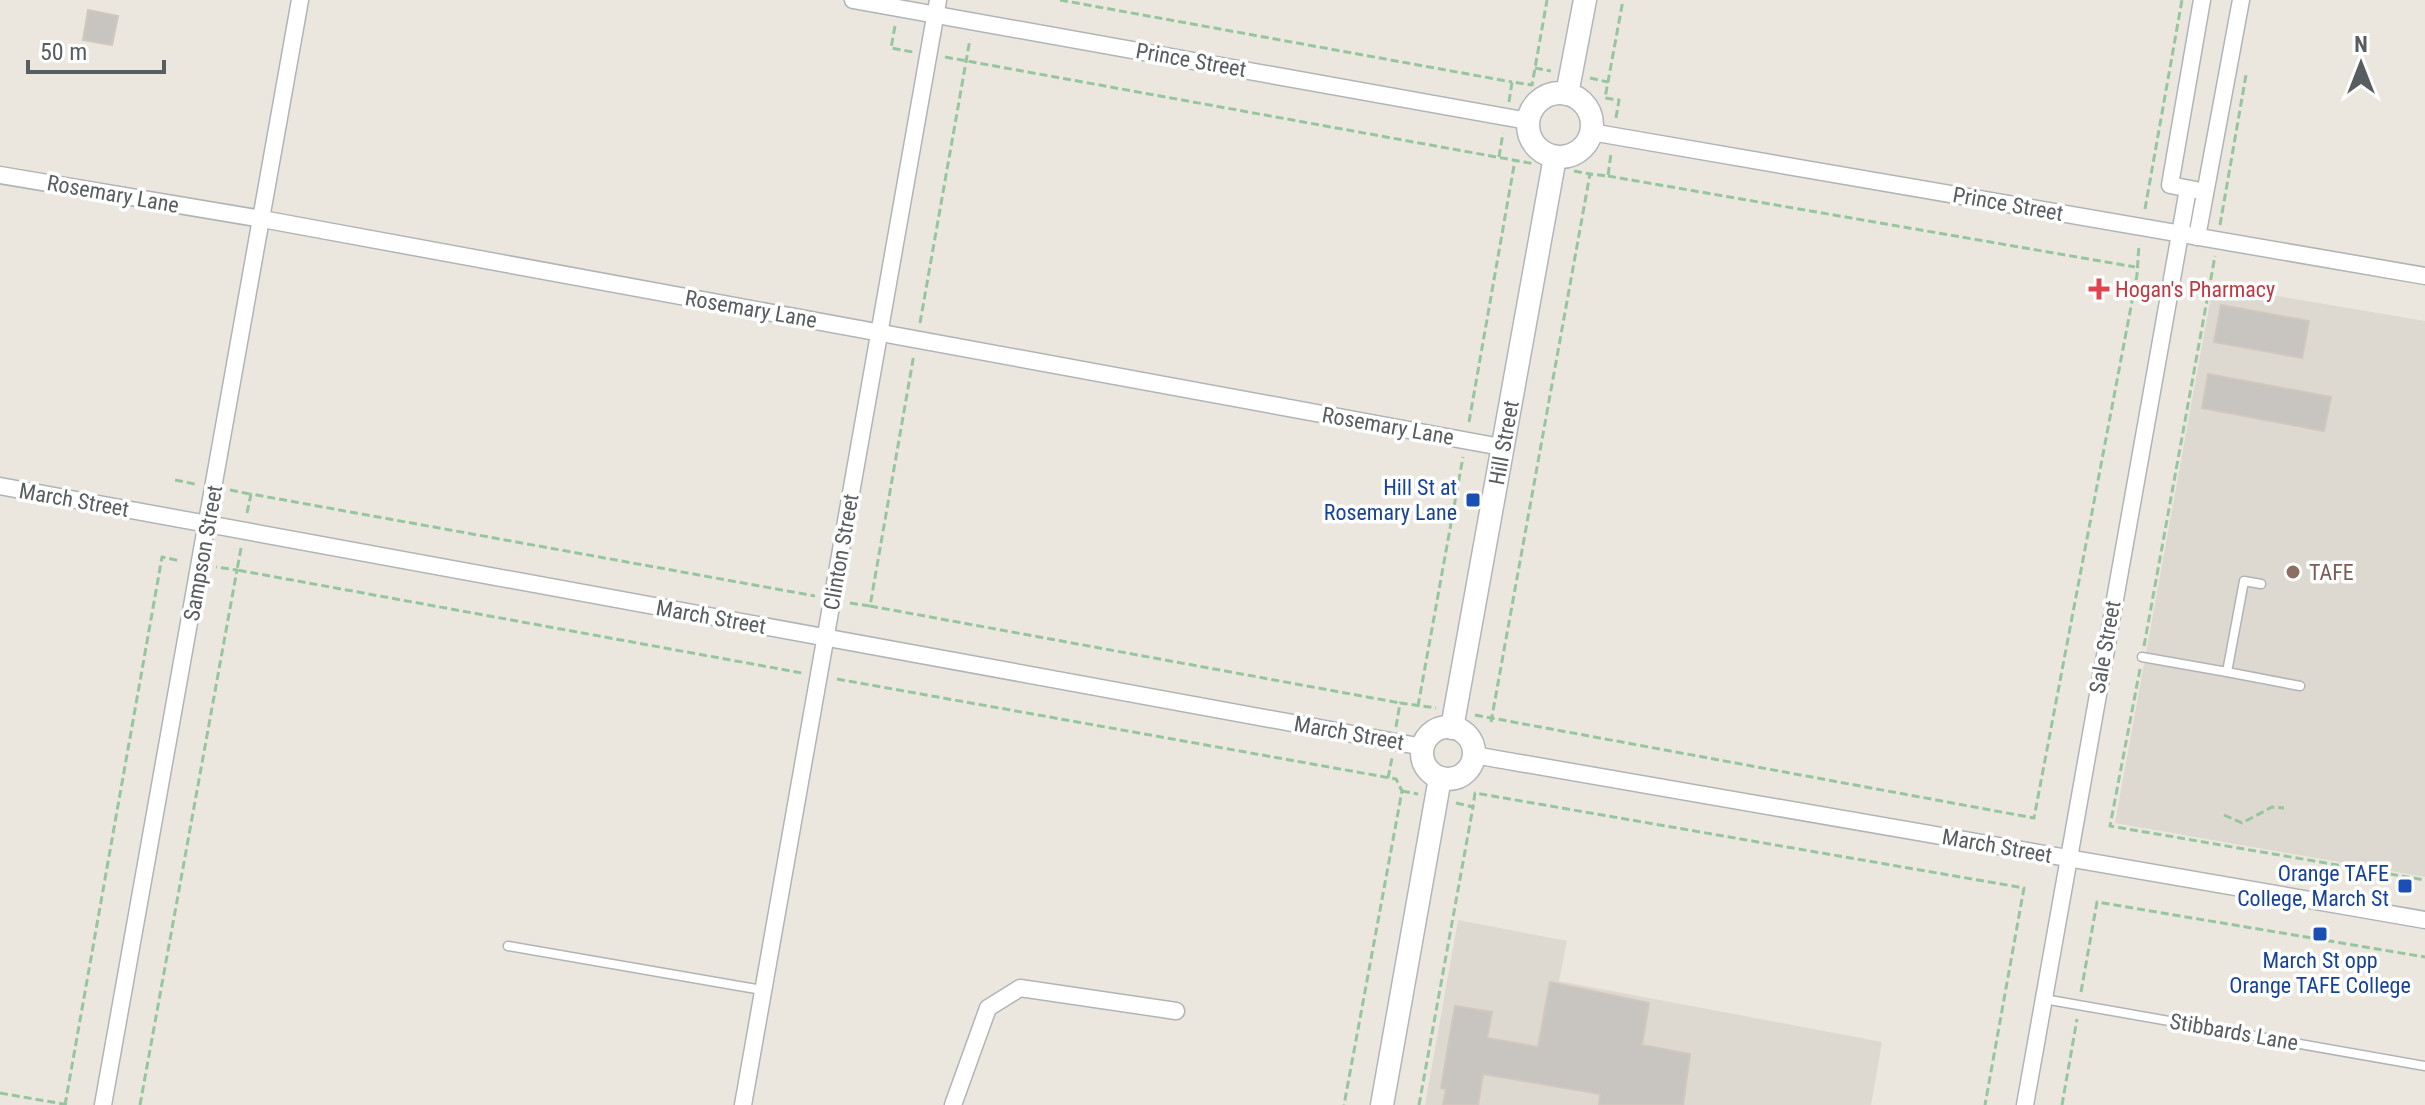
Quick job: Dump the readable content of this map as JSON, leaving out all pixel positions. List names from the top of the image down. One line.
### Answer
{"streets":{"main road":["Hill Street"],"street":["Prince Street","Rosemary Lane","March Street","Clinton Street","Sampson Street","Sale Street"],"lane":["Stibbards Lane"]},"crossings":[["Prince Street","Hill Street"],["Prince Street","Clinton Street"],["Prince Street","Sale Street"],["Rosemary Lane","Hill Street"],["Rosemary Lane","Clinton Street"],["Rosemary Lane","Sampson Street"],["March Street","Clinton Street"],["March Street","Sampson Street"],["March Street","Sale Street"],["Sale Street","Stibbards Lane"]],"places":{"health":["Hogan's Pharmacy"],"transit":["Hill St at Rosemary Lane","Orange TAFE College, March St","March St opp Orange TAFE College"],"other":["TAFE"]},"scale_bar":"50 m","north":"top"}
